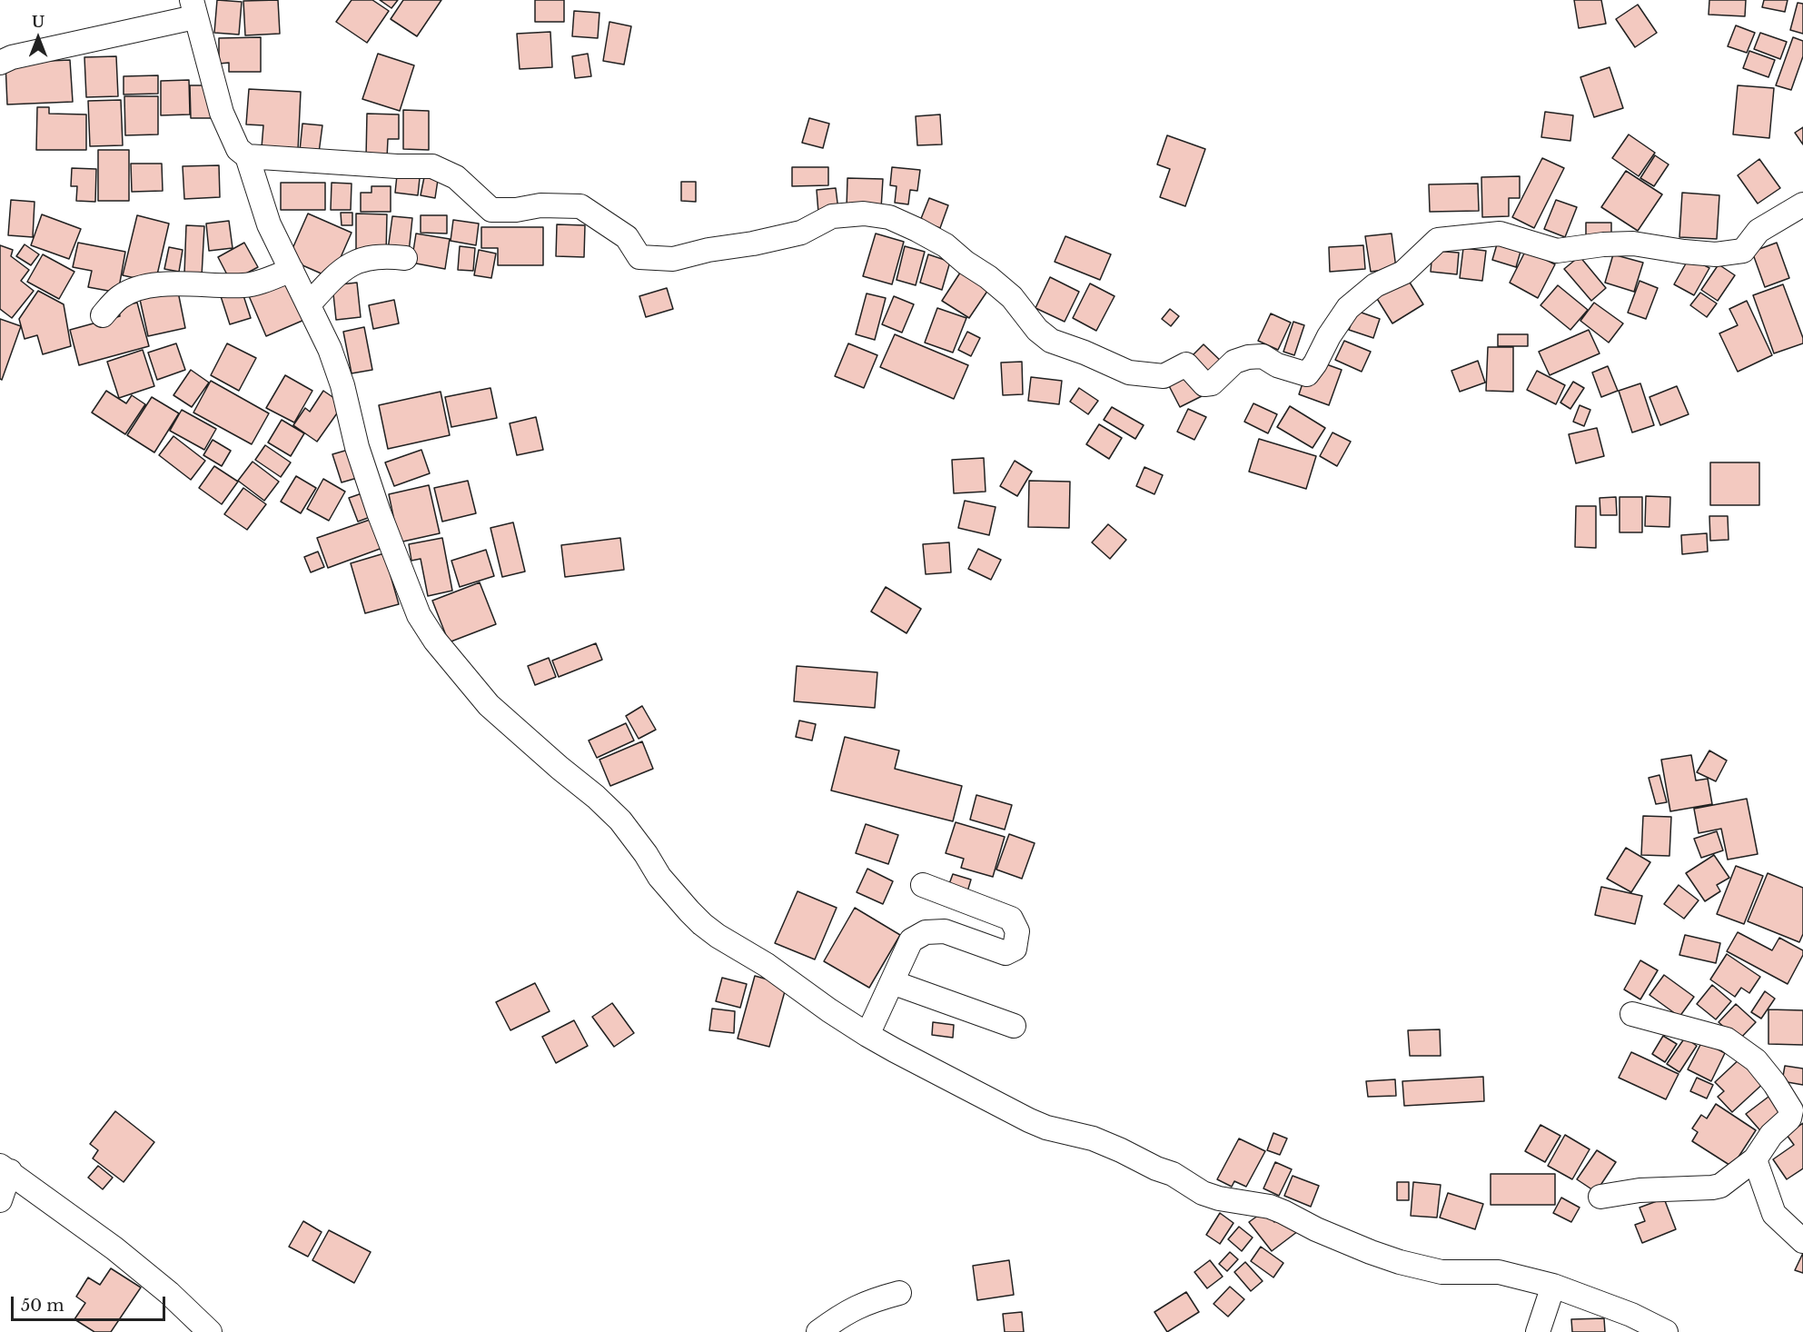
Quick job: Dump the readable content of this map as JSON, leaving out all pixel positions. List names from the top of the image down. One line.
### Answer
{"scale_bar":"50 m","north":"top"}
